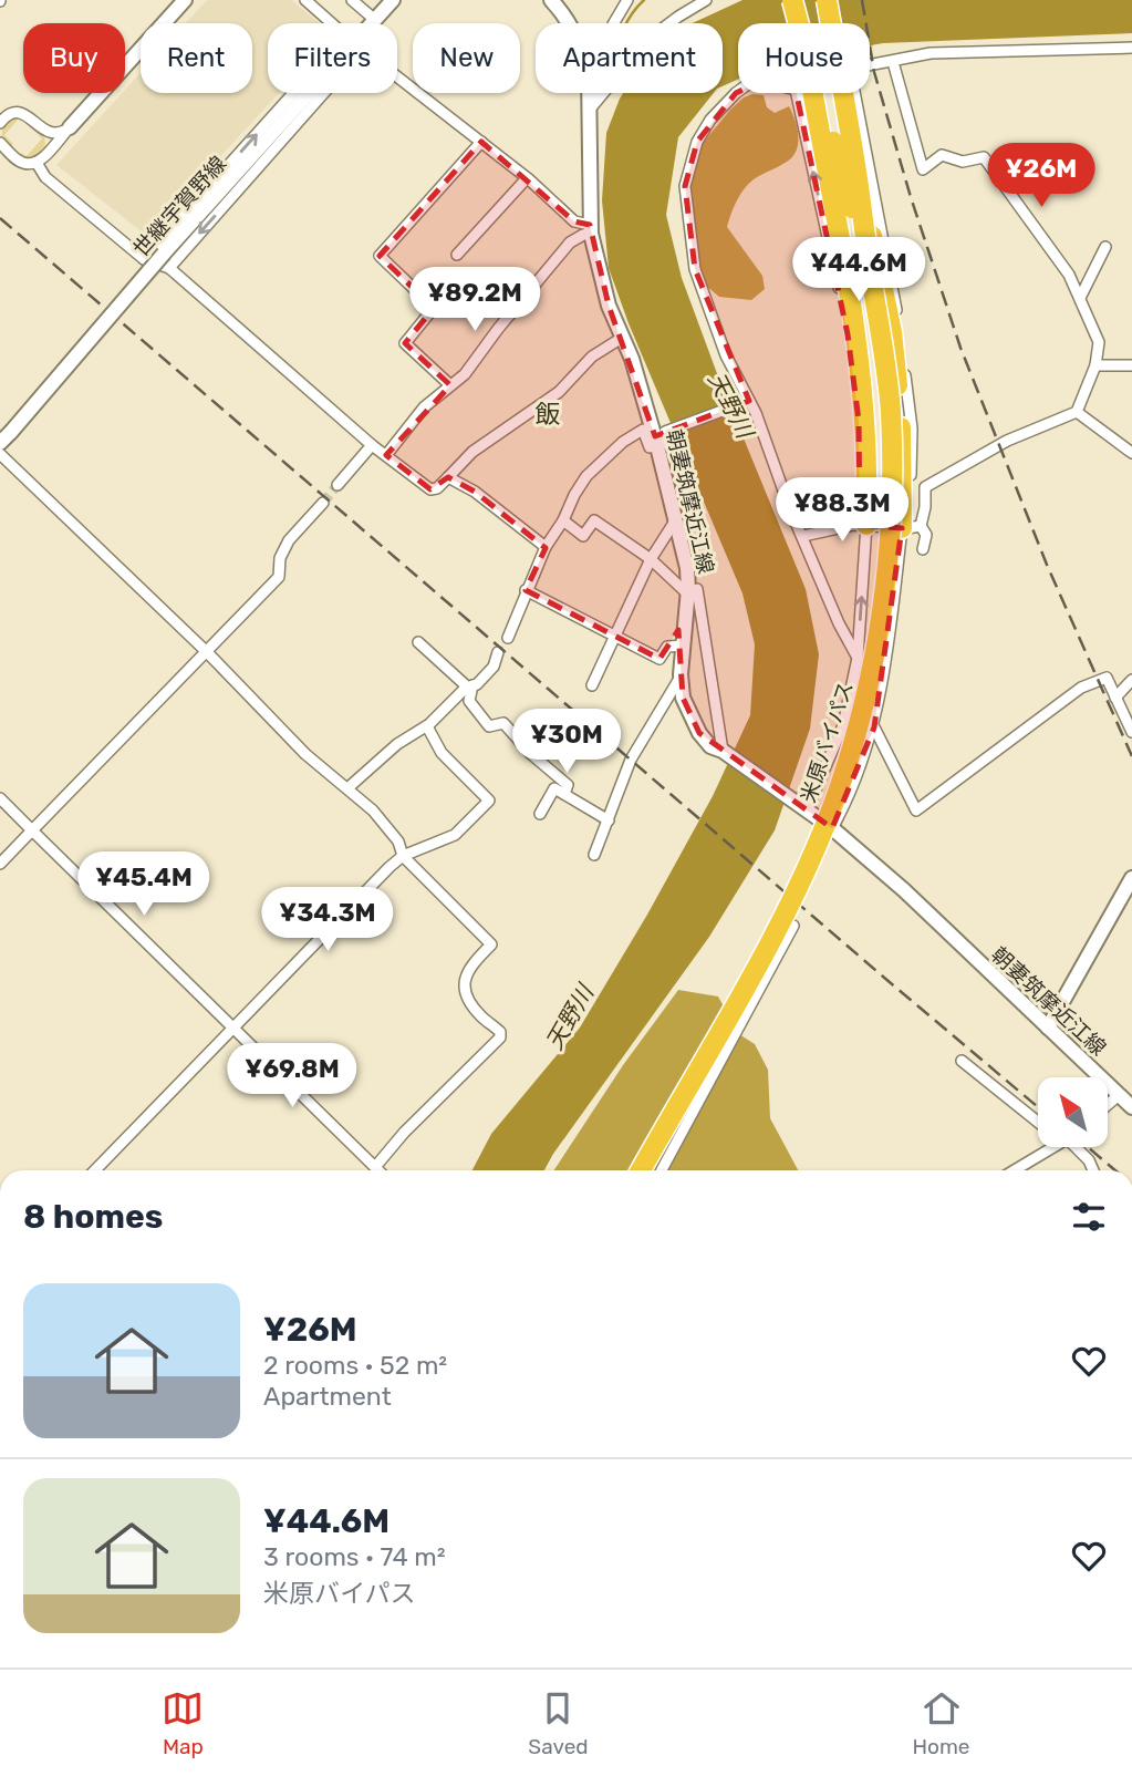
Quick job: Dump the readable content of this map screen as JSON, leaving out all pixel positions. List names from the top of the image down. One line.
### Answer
{"streets":{"highway":["米原バイパス"],"main road":["世継宇賀野線","朝妻筑摩近江線"]},"districts":["飯"],"water":["天野川"],"north":"top left","page":{"chip":["Buy","Rent","Filters","New","Apartment","House"],"price":["¥26M","¥44.6M","¥89.2M","¥88.3M","¥30M","¥45.4M","¥34.3M","¥69.8M"],"heading":"8 homes","list":[{"name":"¥26M","note":"2 rooms · 52 m² · Apartment"},{"name":"¥44.6M","note":"3 rooms · 74 m² · 米原バイパス"}],"tabs":["Map","Saved","Home"]}}
